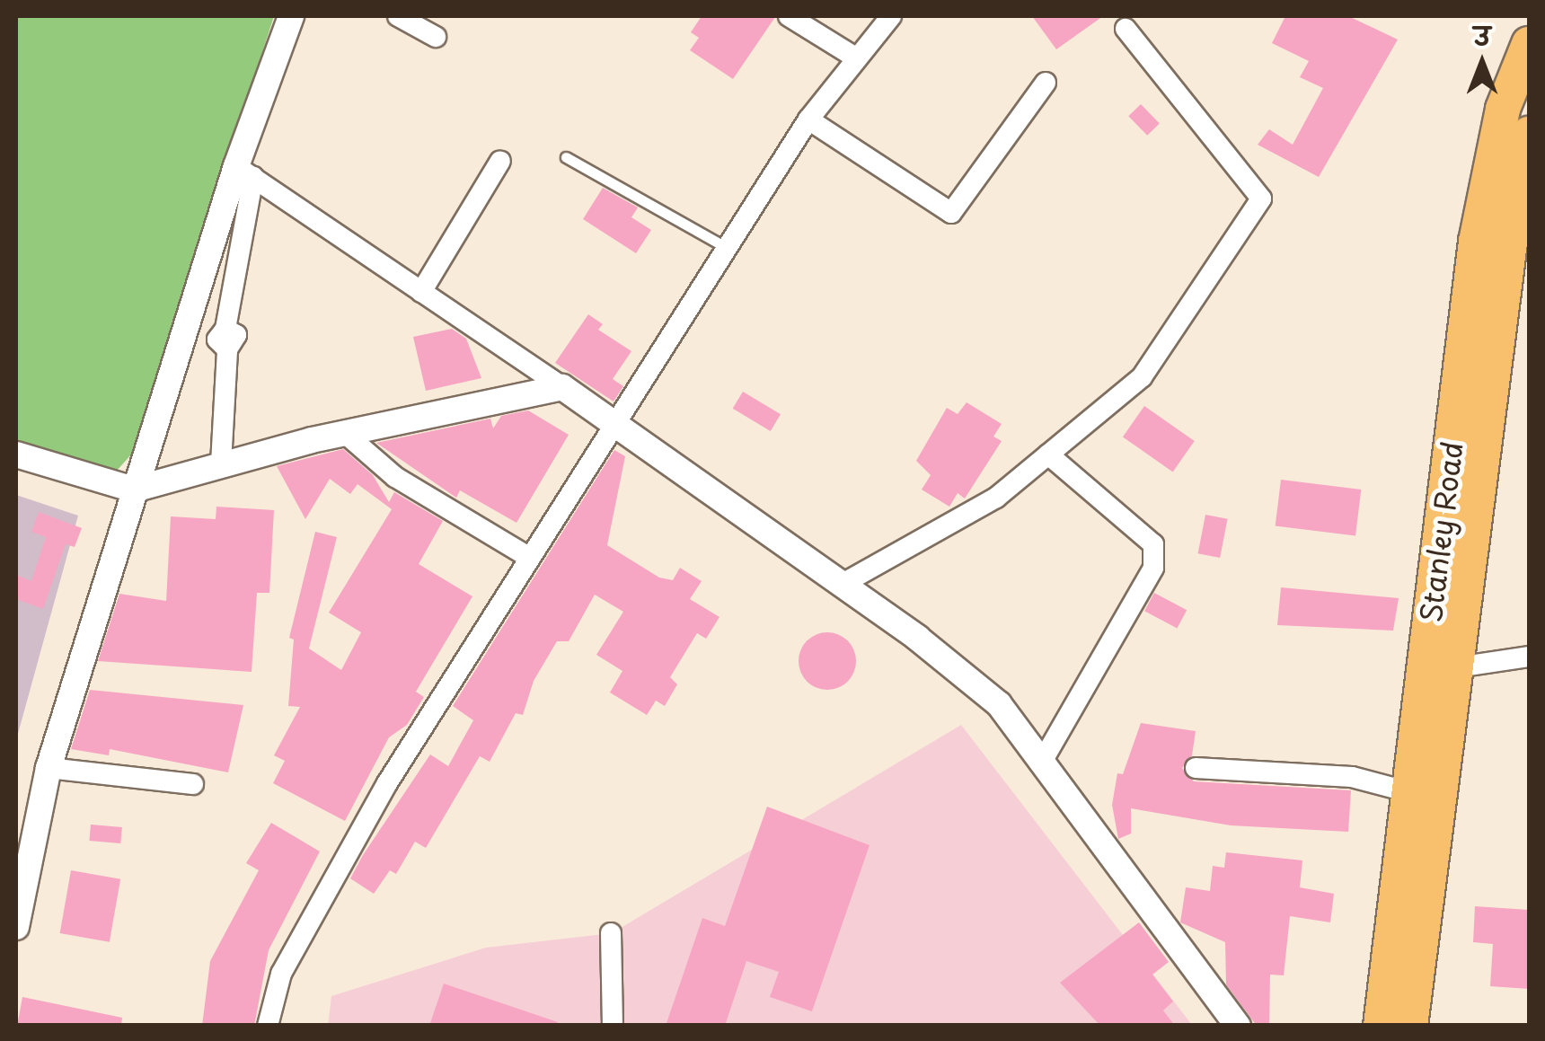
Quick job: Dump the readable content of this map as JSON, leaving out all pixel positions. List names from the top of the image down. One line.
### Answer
{"streets":{"main road":["Stanley Road"]},"north":"top"}
